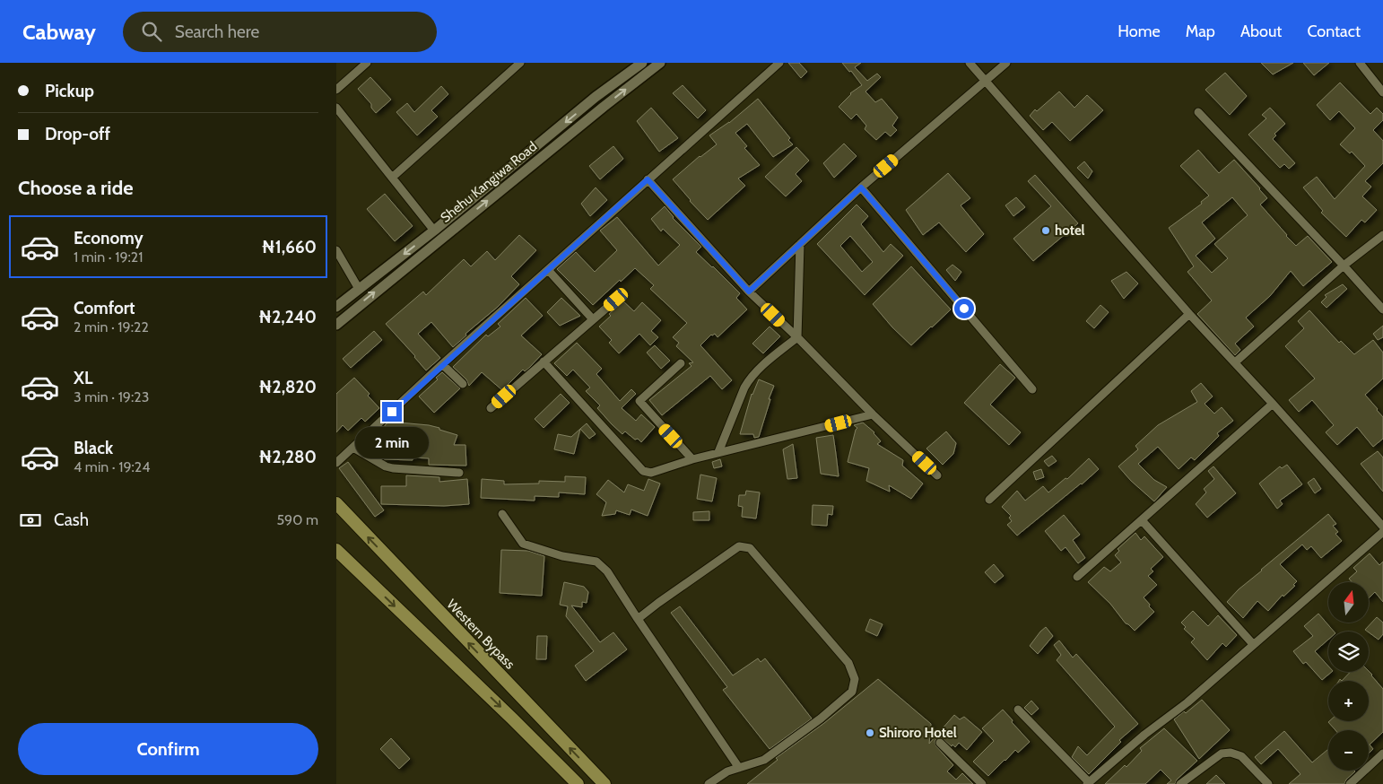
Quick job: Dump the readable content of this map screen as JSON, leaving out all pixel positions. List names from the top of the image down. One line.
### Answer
{"streets":{"main road":["Shehu Kangiwa Road","Western Bypass"]},"places":["hotel","Shiroro Hotel"],"north":"top","page":{"header":"Cabway","search":"Search here","nav":["Home","Map","About","Contact"],"banner":["Pickup","Drop-off"],"heading":"Choose a ride","list":[{"name":"Economy","note":"1 min · 19:21","value":"₦1,660"},{"name":"Comfort","note":"2 min · 19:22","value":"₦2,240"},{"name":"XL","note":"3 min · 19:23","value":"₦2,820"},{"name":"Black","note":"4 min · 19:24","value":"₦2,280"}],"bubble":"2 min","pay":["Cash","590 m"],"map_buttons":["+","−"],"buttons":"Confirm"}}
